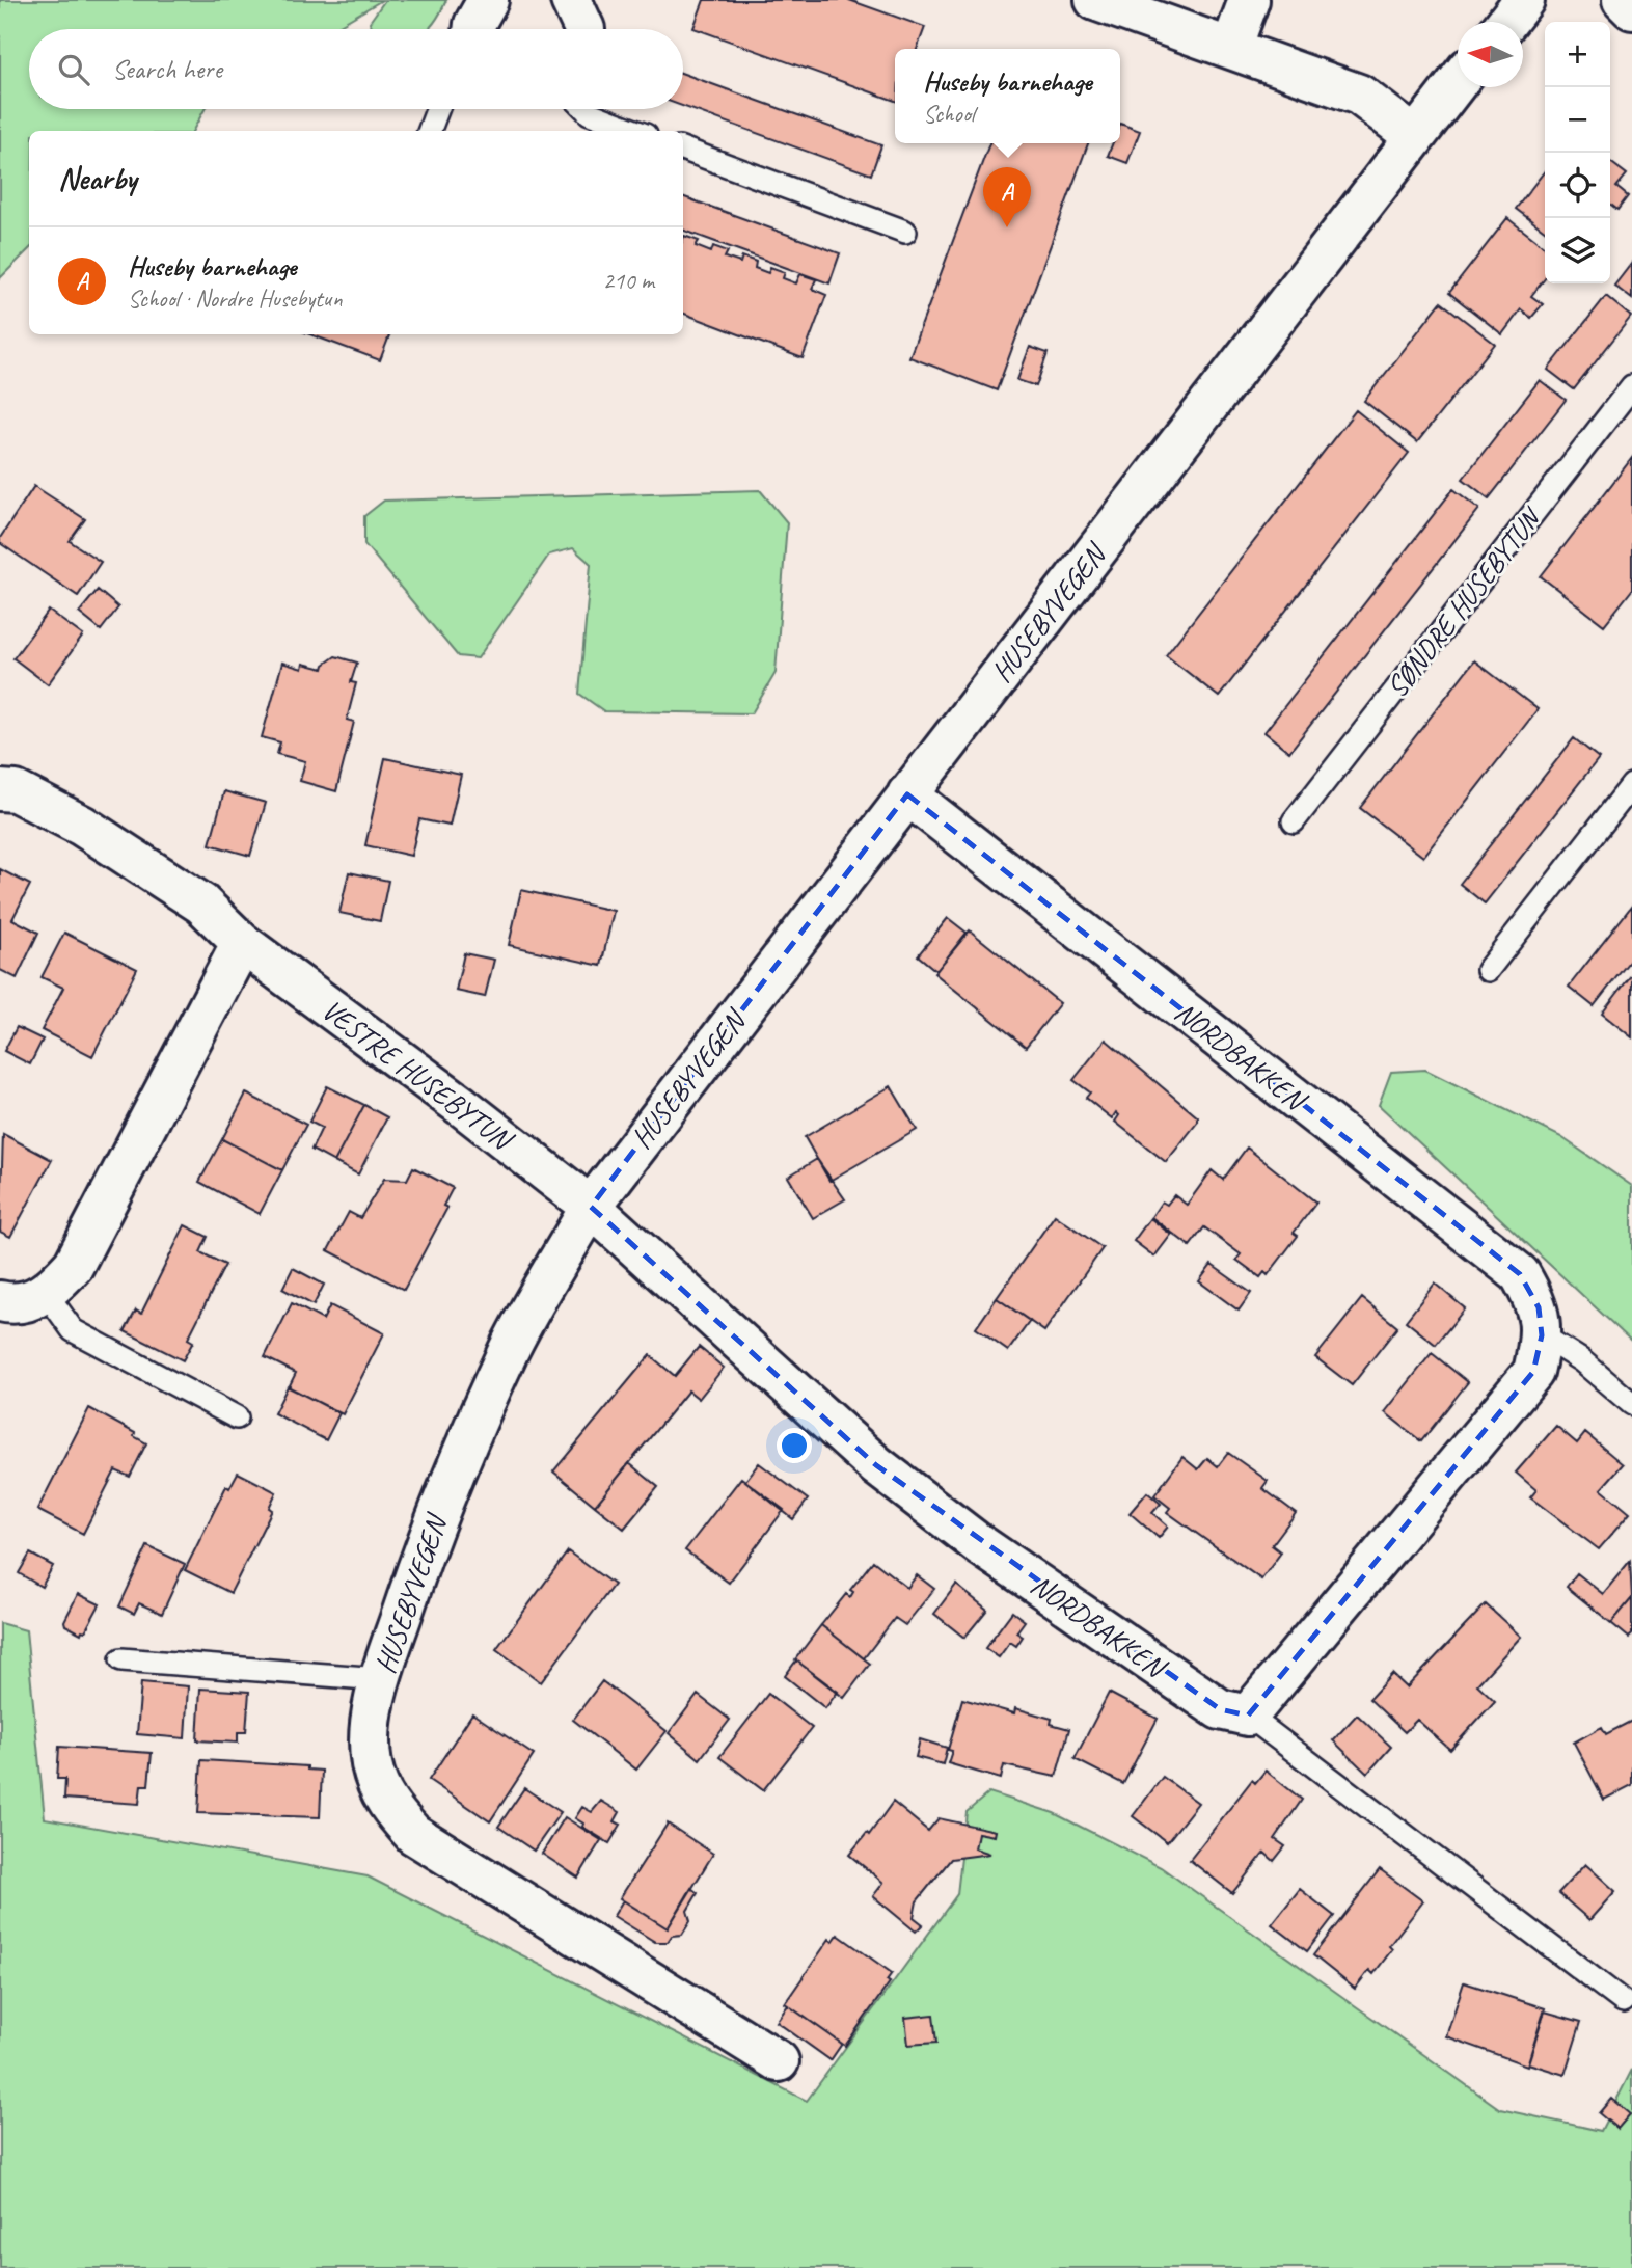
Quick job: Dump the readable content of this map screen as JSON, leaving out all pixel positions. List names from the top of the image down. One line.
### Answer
{"streets":{"street":["HUSEBYVEGEN","NORDBAKKEN","VESTRE HUSEBYTUN"],"lane":["SØNDRE HUSEBYTUN"]},"crossings":[["HUSEBYVEGEN","NORDBAKKEN"],["HUSEBYVEGEN","VESTRE HUSEBYTUN"],["NORDBAKKEN","VESTRE HUSEBYTUN"]],"north":"left","page":{"map_buttons":["+","−"],"search":"Search here","popup":["Huseby barnehage","School"],"heading":"Nearby","pins":"A","list":[{"mark":"A","name":"Huseby barnehage","note":"School · Nordre Husebytun","value":"210 m"}]}}
